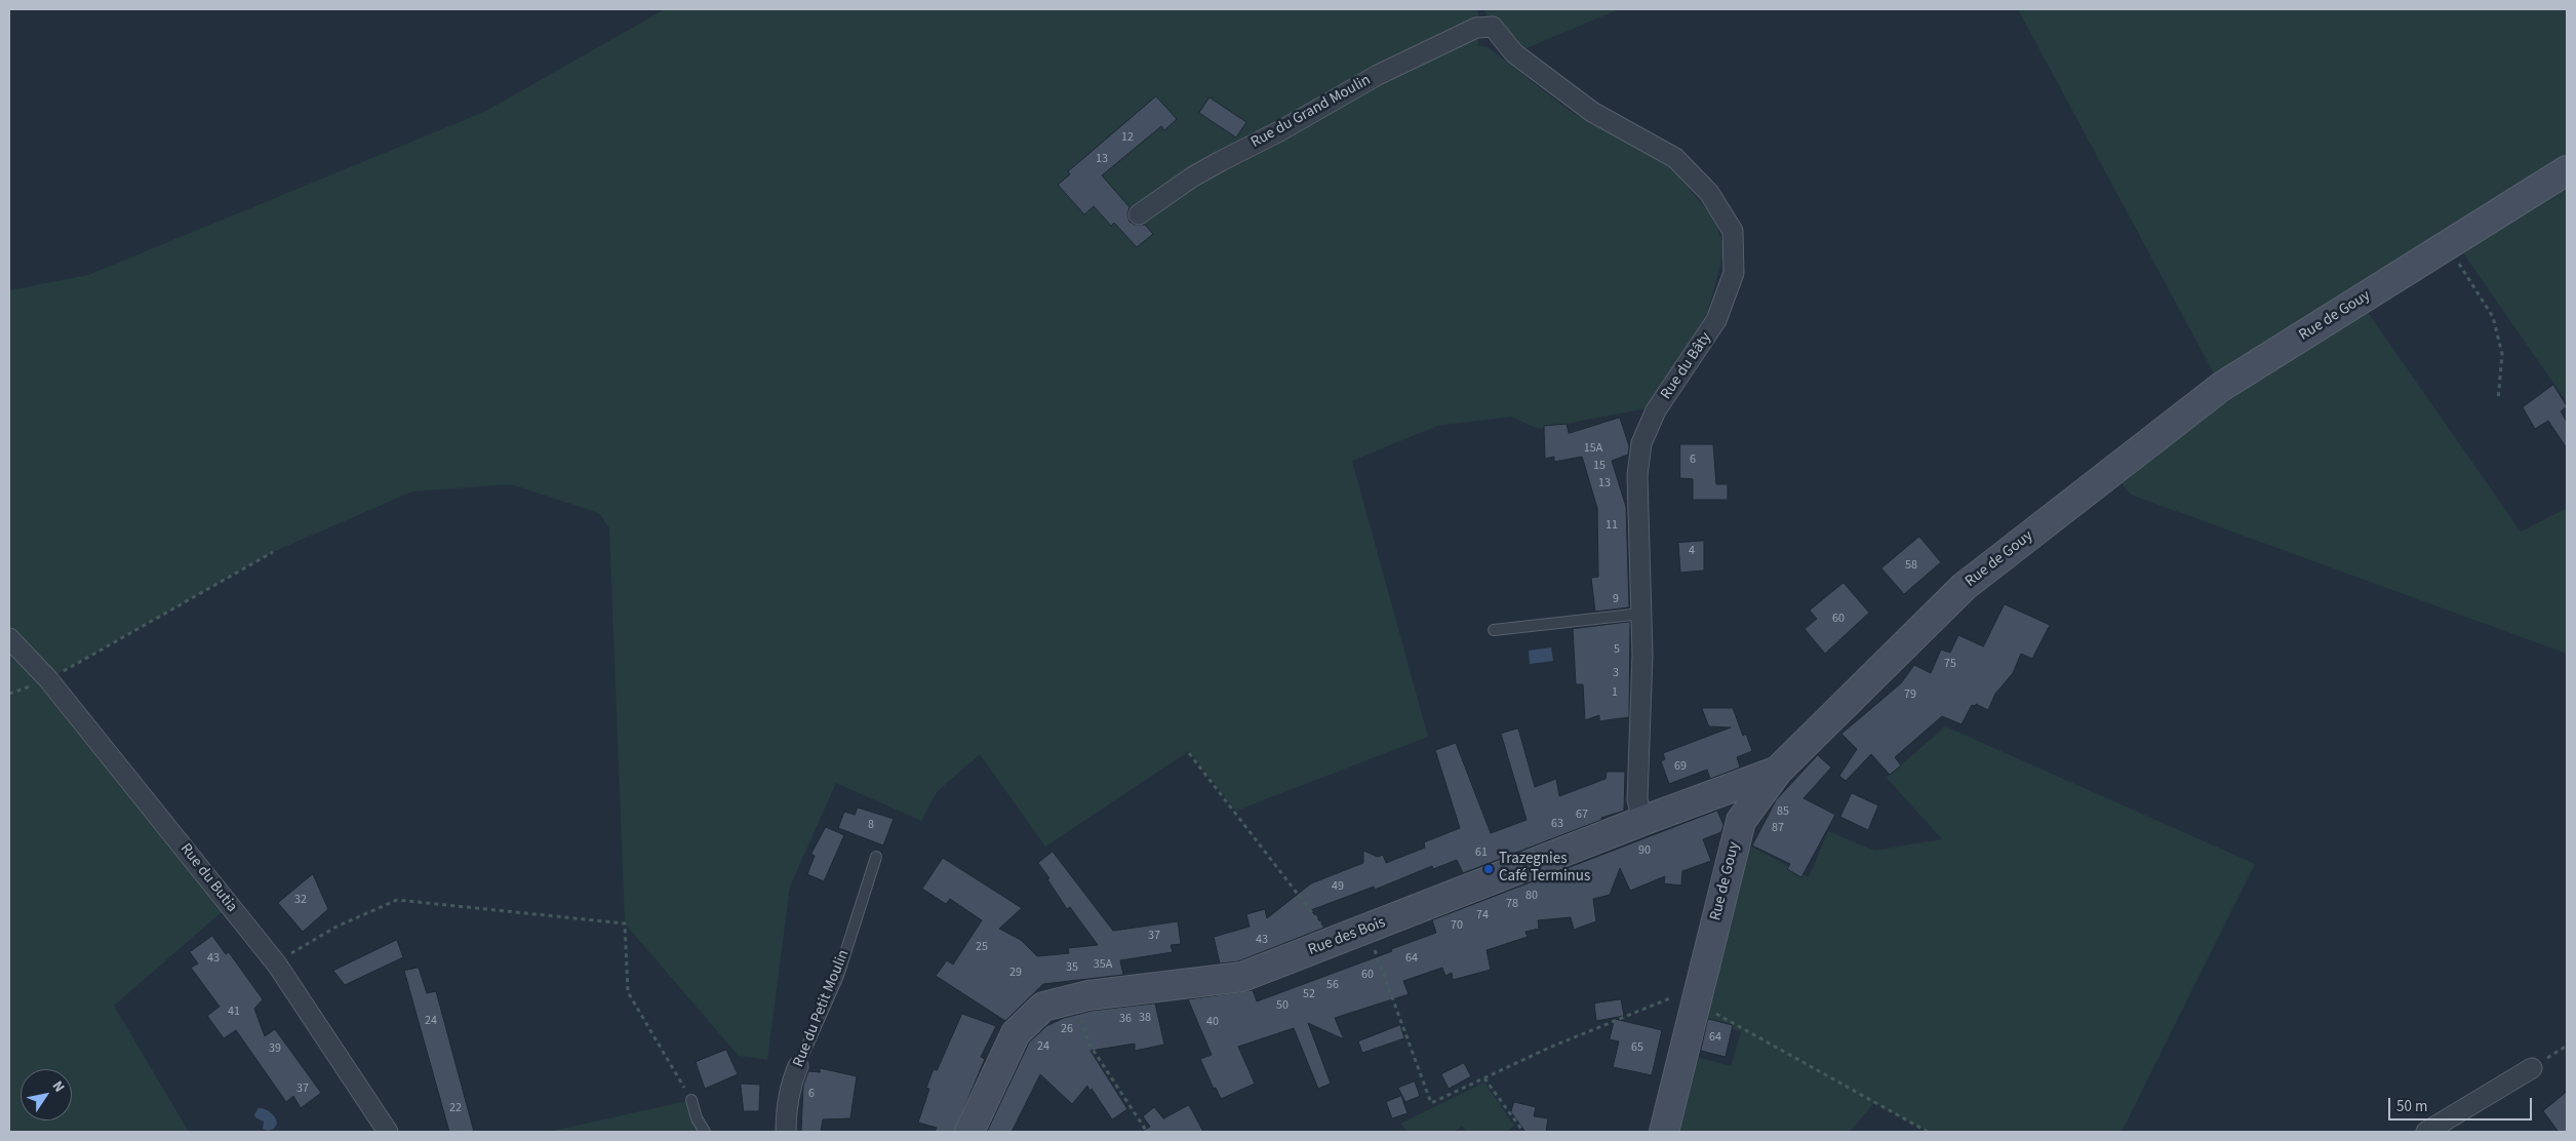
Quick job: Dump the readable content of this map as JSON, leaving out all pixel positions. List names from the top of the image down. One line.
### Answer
{"streets":{"street":["Rue du Grand Moulin","Rue de Gouy","Rue du Bâty","Rue du Butia","Rue des Bois","Rue du Petit Moulin"]},"crossings":[["Rue du Grand Moulin","Rue du Bâty"],["Rue de Gouy","Rue des Bois"],["Rue du Bâty","Rue des Bois"]],"places":["Trazegnies Café Terminus"],"house_numbers":["12","13","15A","6","15","13","11","4","58","9","60","5","75","3","1","79","69","85","67","63","8","87","90","61","49","80","32","78","74","70","37","43","25","43","64","35A","35","29","60","56","52","50","41","38","36","24","40","26","64","24","65","39","37","6","22"],"scale_bar":"50 m","north":"top right"}
